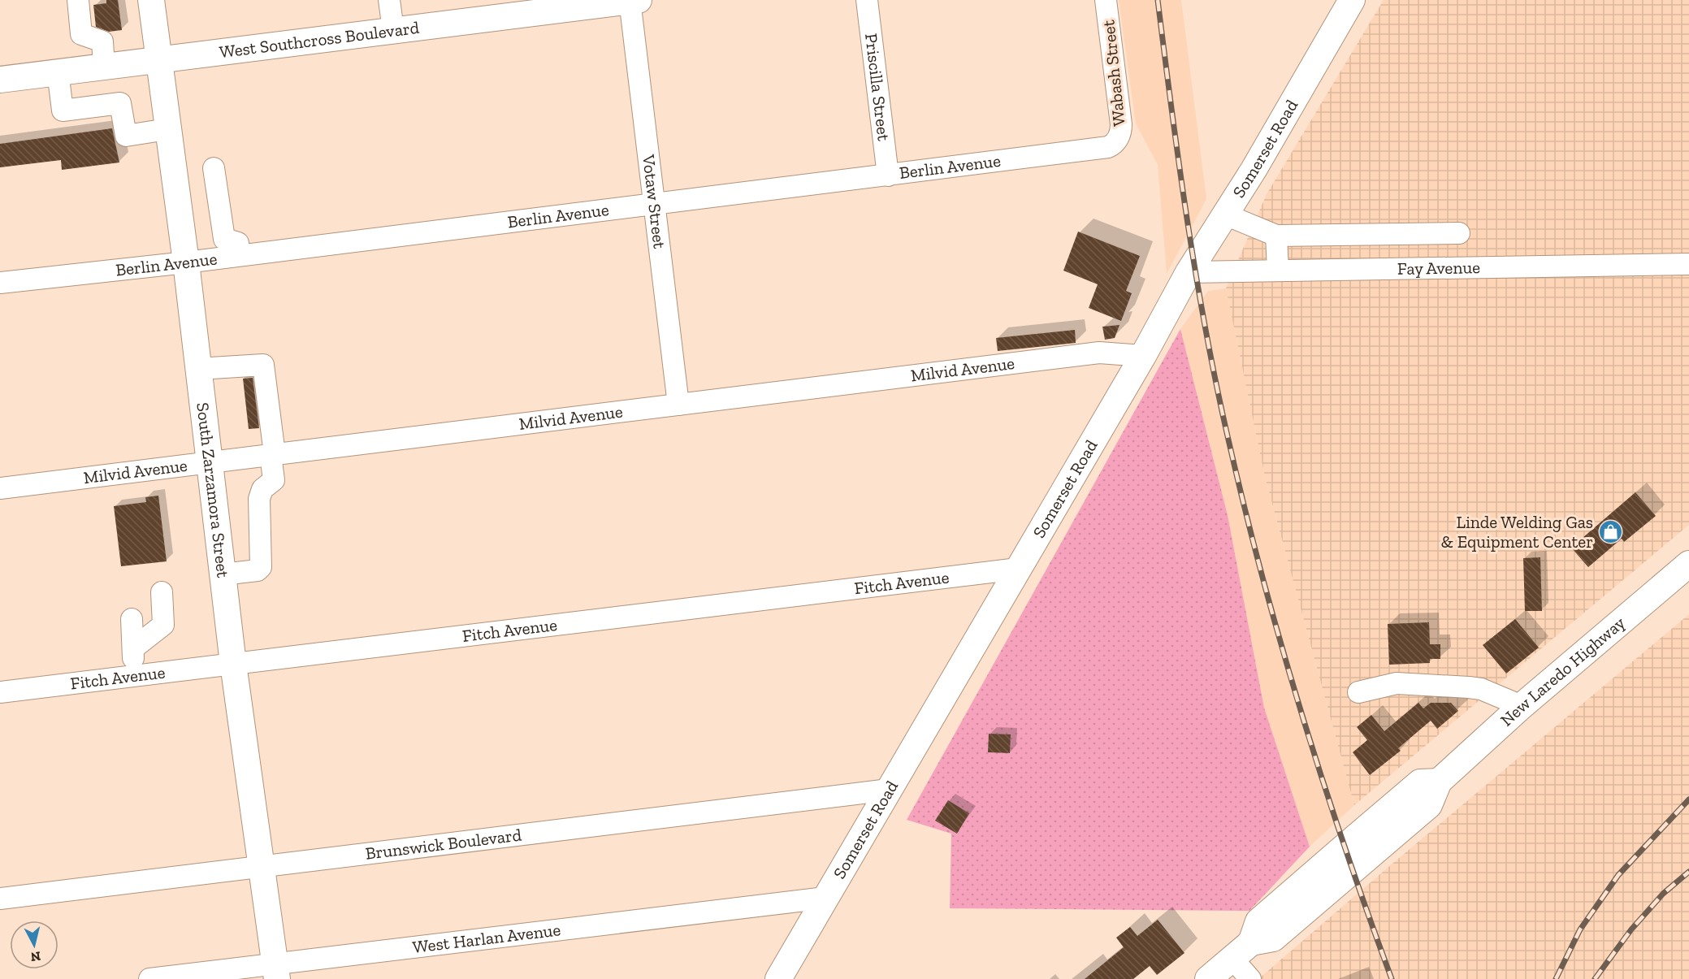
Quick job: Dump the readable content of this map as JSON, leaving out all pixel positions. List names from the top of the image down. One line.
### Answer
{"streets":{"main road":["West Southcross Boulevard","Somerset Road","South Zarzamora Street","New Laredo Highway"],"street":["Wabash Street","Priscilla Street","Berlin Avenue","Votaw Street","Fay Avenue","Milvid Avenue","Fitch Avenue","Brunswick Boulevard","West Harlan Avenue"]},"crossings":[["West Southcross Boulevard","Votaw Street"],["West Southcross Boulevard","South Zarzamora Street"],["Wabash Street","Berlin Avenue"],["Priscilla Street","Berlin Avenue"],["Somerset Road","Fay Avenue"],["Somerset Road","Milvid Avenue"],["Somerset Road","Fitch Avenue"],["Somerset Road","Brunswick Boulevard"],["Somerset Road","West Harlan Avenue"],["Berlin Avenue","Votaw Street"],["Berlin Avenue","South Zarzamora Street"],["Votaw Street","Milvid Avenue"],["Milvid Avenue","South Zarzamora Street"],["South Zarzamora Street","Fitch Avenue"],["South Zarzamora Street","Brunswick Boulevard"],["South Zarzamora Street","West Harlan Avenue"]],"places":{"shop":["Linde Welding Gas & Equipment Center"]},"north":"bottom"}
